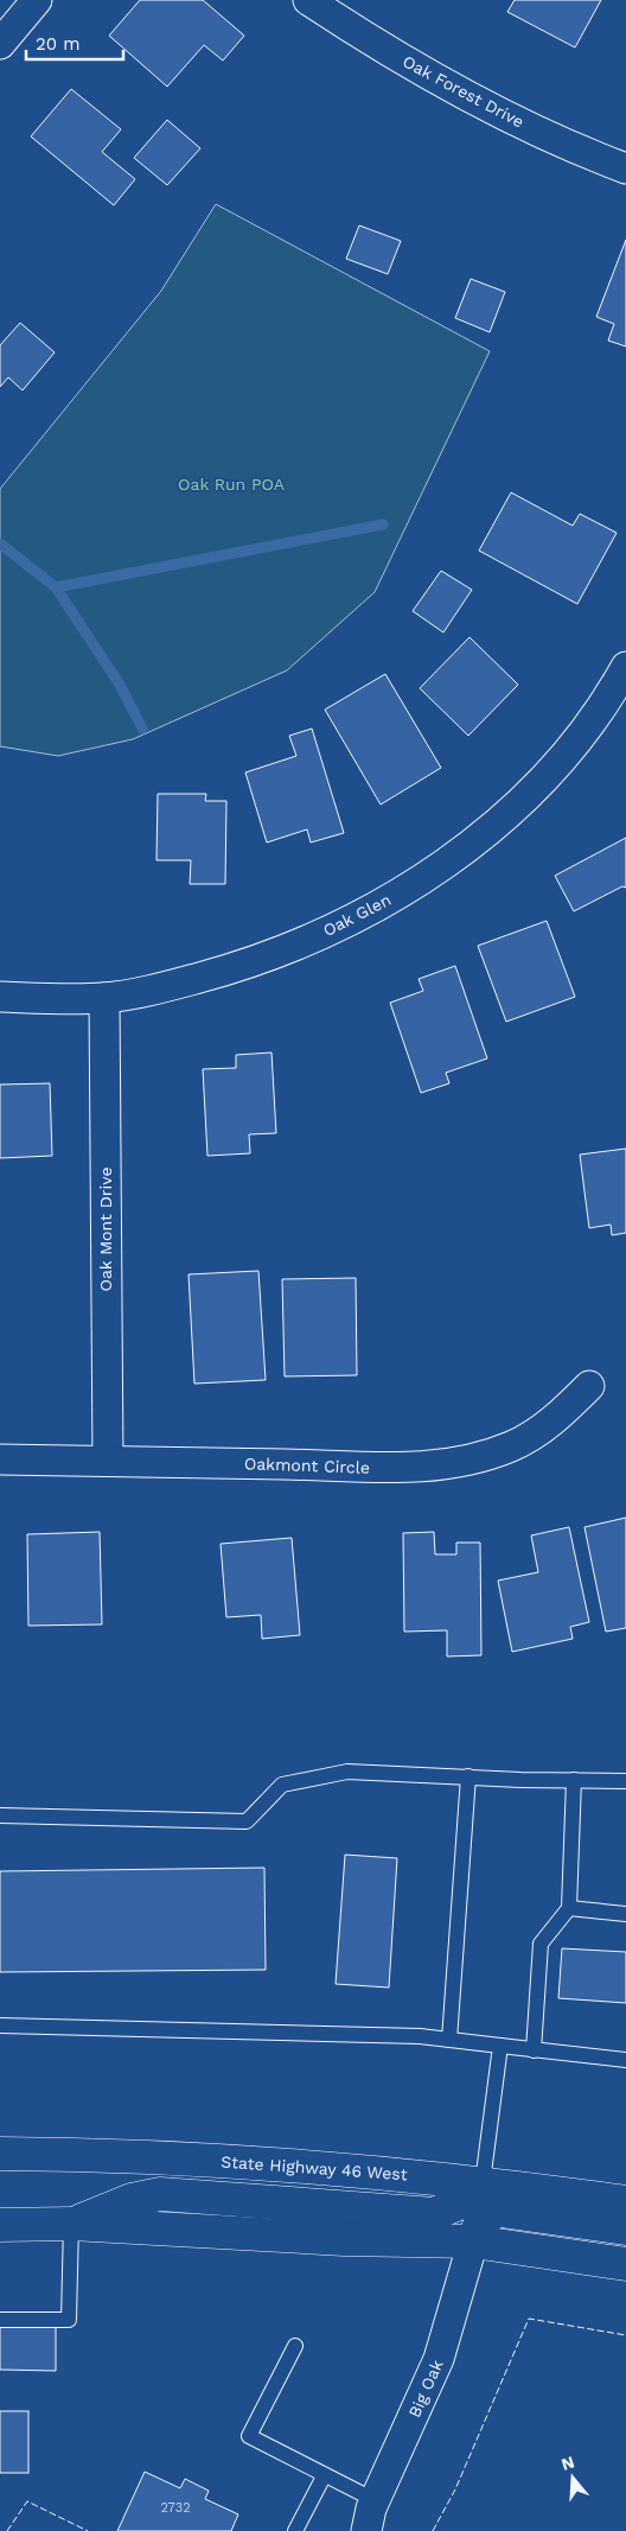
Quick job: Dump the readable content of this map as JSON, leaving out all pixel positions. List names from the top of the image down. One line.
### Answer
{"streets":{"main road":["State Highway 46 West"],"street":["Oak Forest Drive","Oak Glen","Oak Mont Drive","Oakmont Circle","Big Oak"]},"crossings":[["Oak Glen","Oak Mont Drive"],["Oak Mont Drive","Oakmont Circle"]],"parks":["Oak Run POA"],"house_numbers":["2732"],"scale_bar":"20 m","north":"top"}
